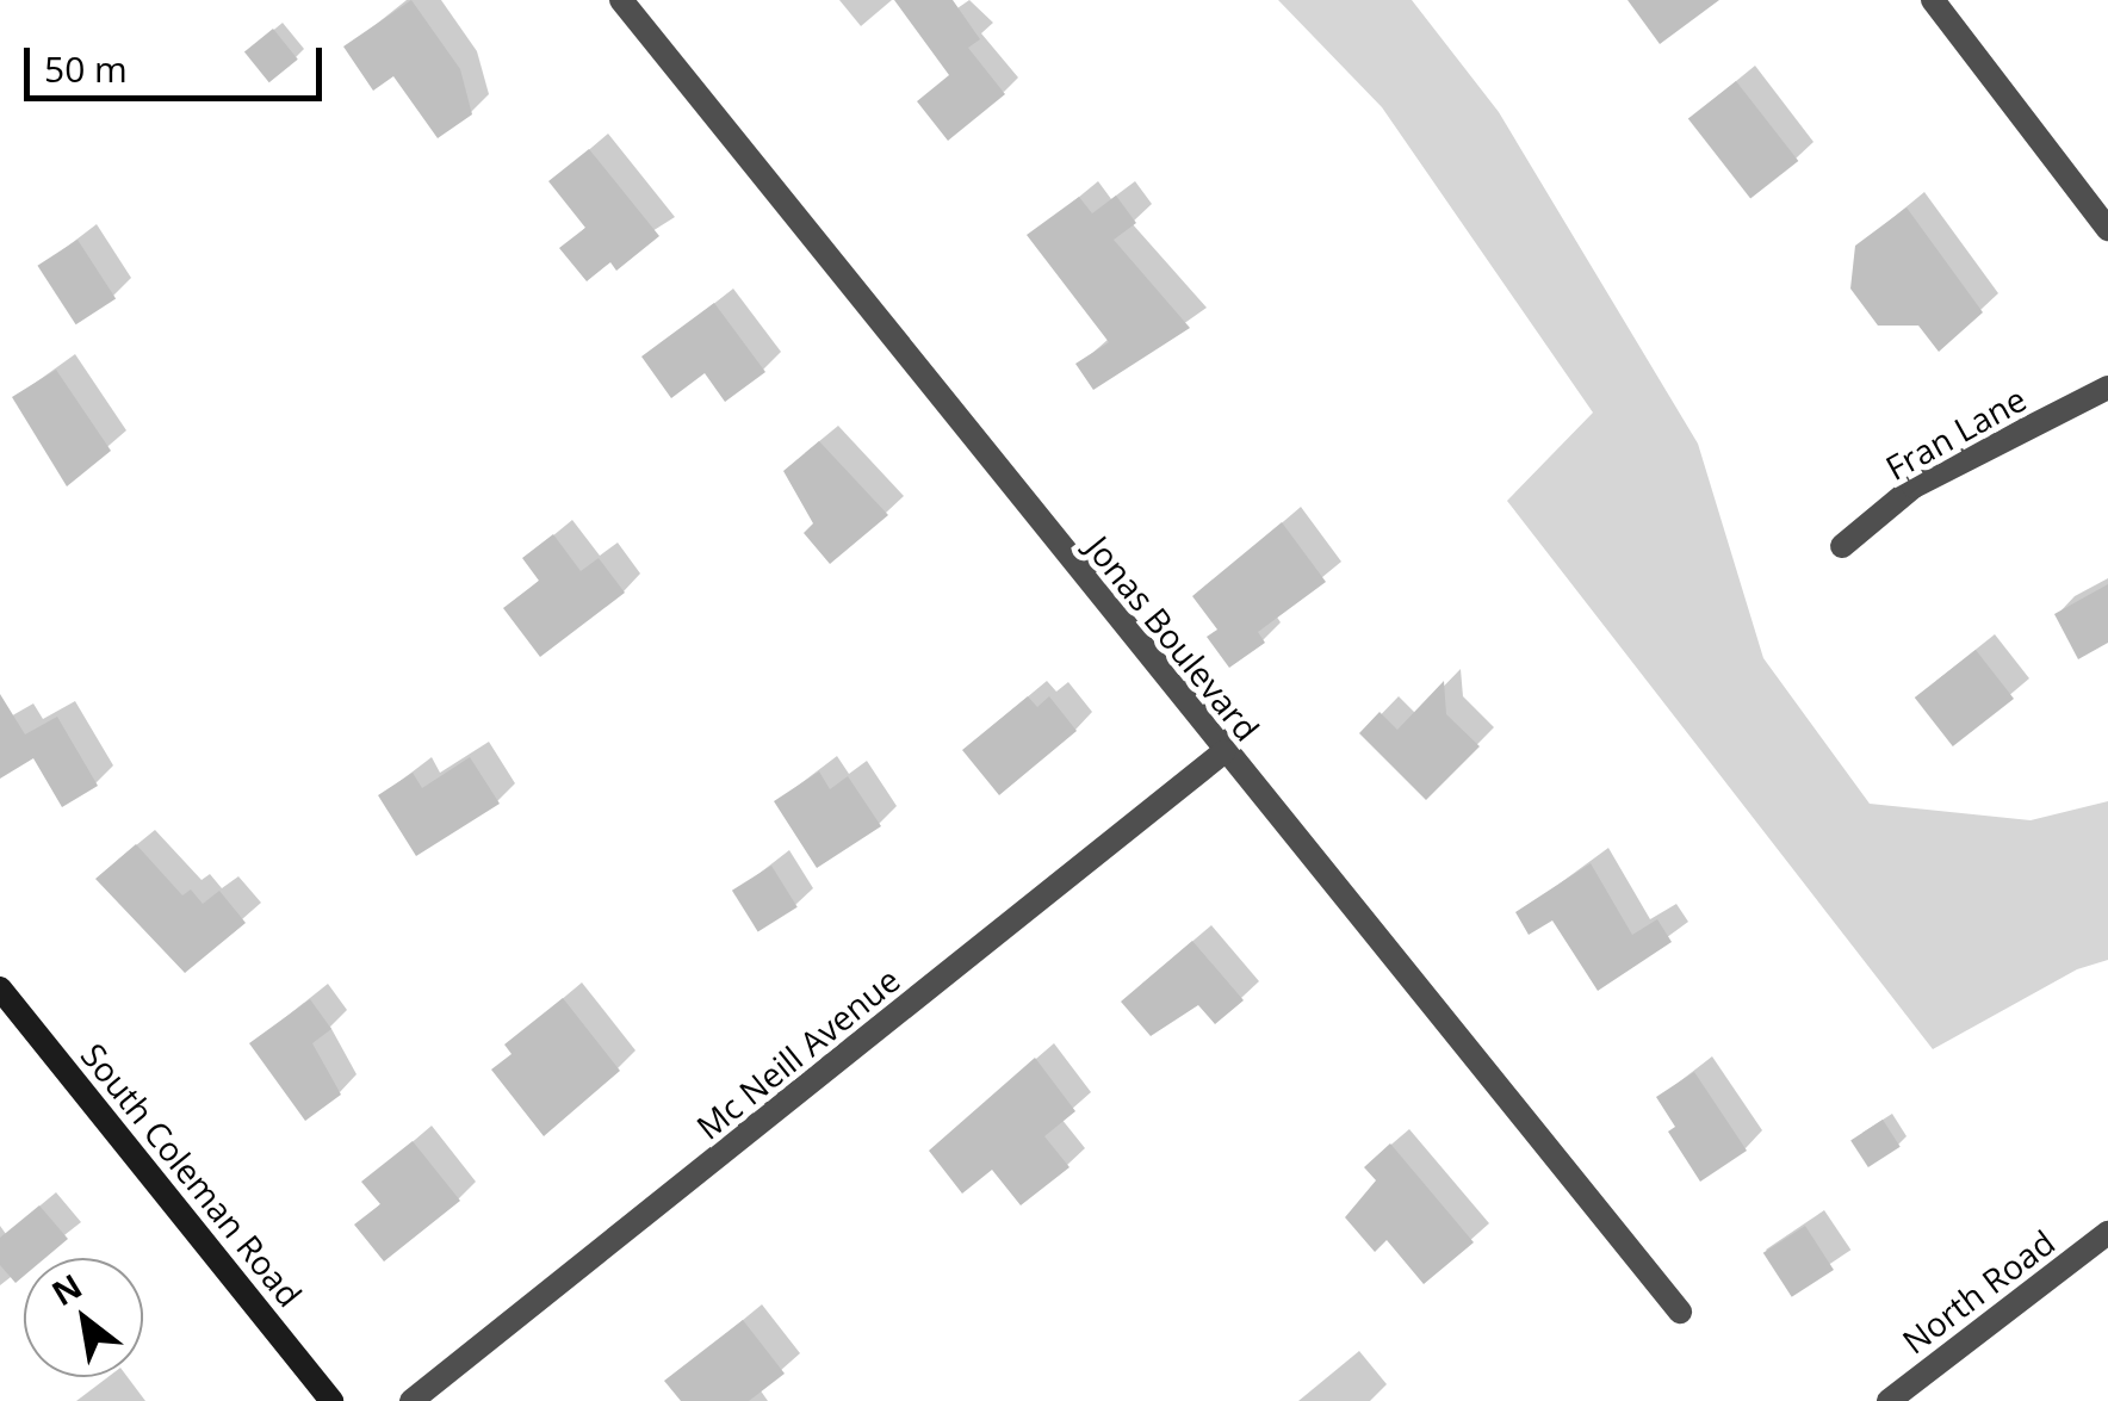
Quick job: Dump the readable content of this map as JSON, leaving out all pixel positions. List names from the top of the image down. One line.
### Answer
{"streets":{"street":["Fran Lane","Jonas Boulevard","Mc Neill Avenue","South Coleman Road","North Road"]},"crossings":[["Jonas Boulevard","Mc Neill Avenue"]],"scale_bar":"50 m","north":"top left"}
